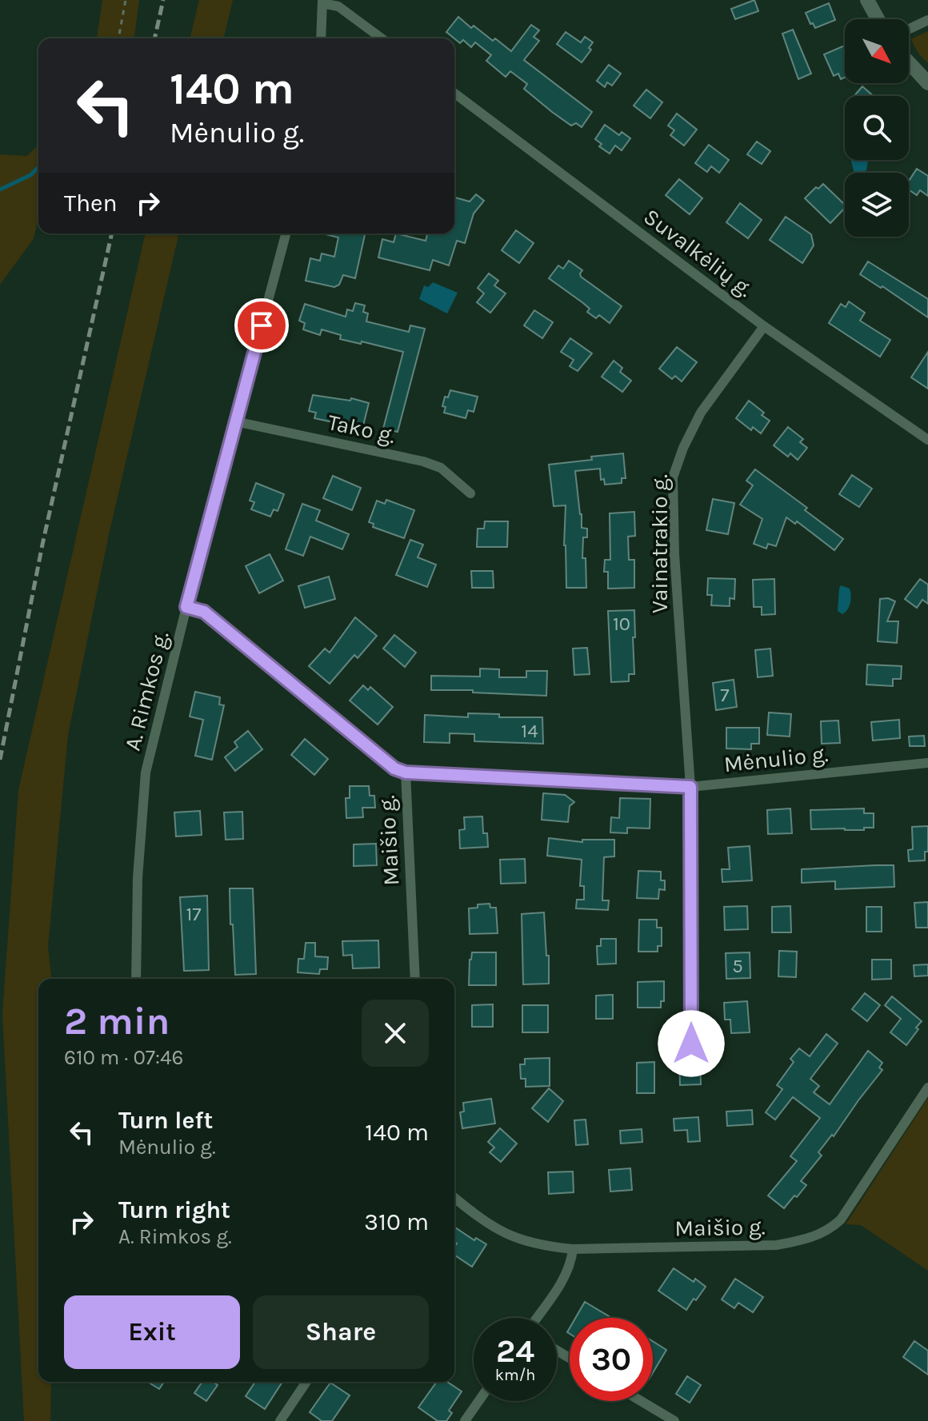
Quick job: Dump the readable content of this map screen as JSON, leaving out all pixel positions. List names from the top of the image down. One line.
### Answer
{"streets":{"street":["Suvalkėlių g.","Tako g.","Vainatrakio g.","A. Rimkos g.","Mėnulio g.","Maišio g."]},"crossings":[["Suvalkėlių g.","Vainatrakio g."],["Tako g.","A. Rimkos g."],["Vainatrakio g.","Mėnulio g."],["A. Rimkos g.","Mėnulio g."],["Mėnulio g.","Maišio g."]],"house_numbers":["10","7","14","17","5"],"north":"bottom right","page":{"turn":["140 m","Mėnulio g."],"then":"Then","heading":["2 min","610 m · 07:46"],"list":[{"name":"Turn left","note":"Mėnulio g.","value":"140 m"},{"name":"Turn right","note":"A. Rimkos g.","value":"310 m"}],"buttons":["Exit","Share"],"speed":"24 km/h","limit":"30"}}
